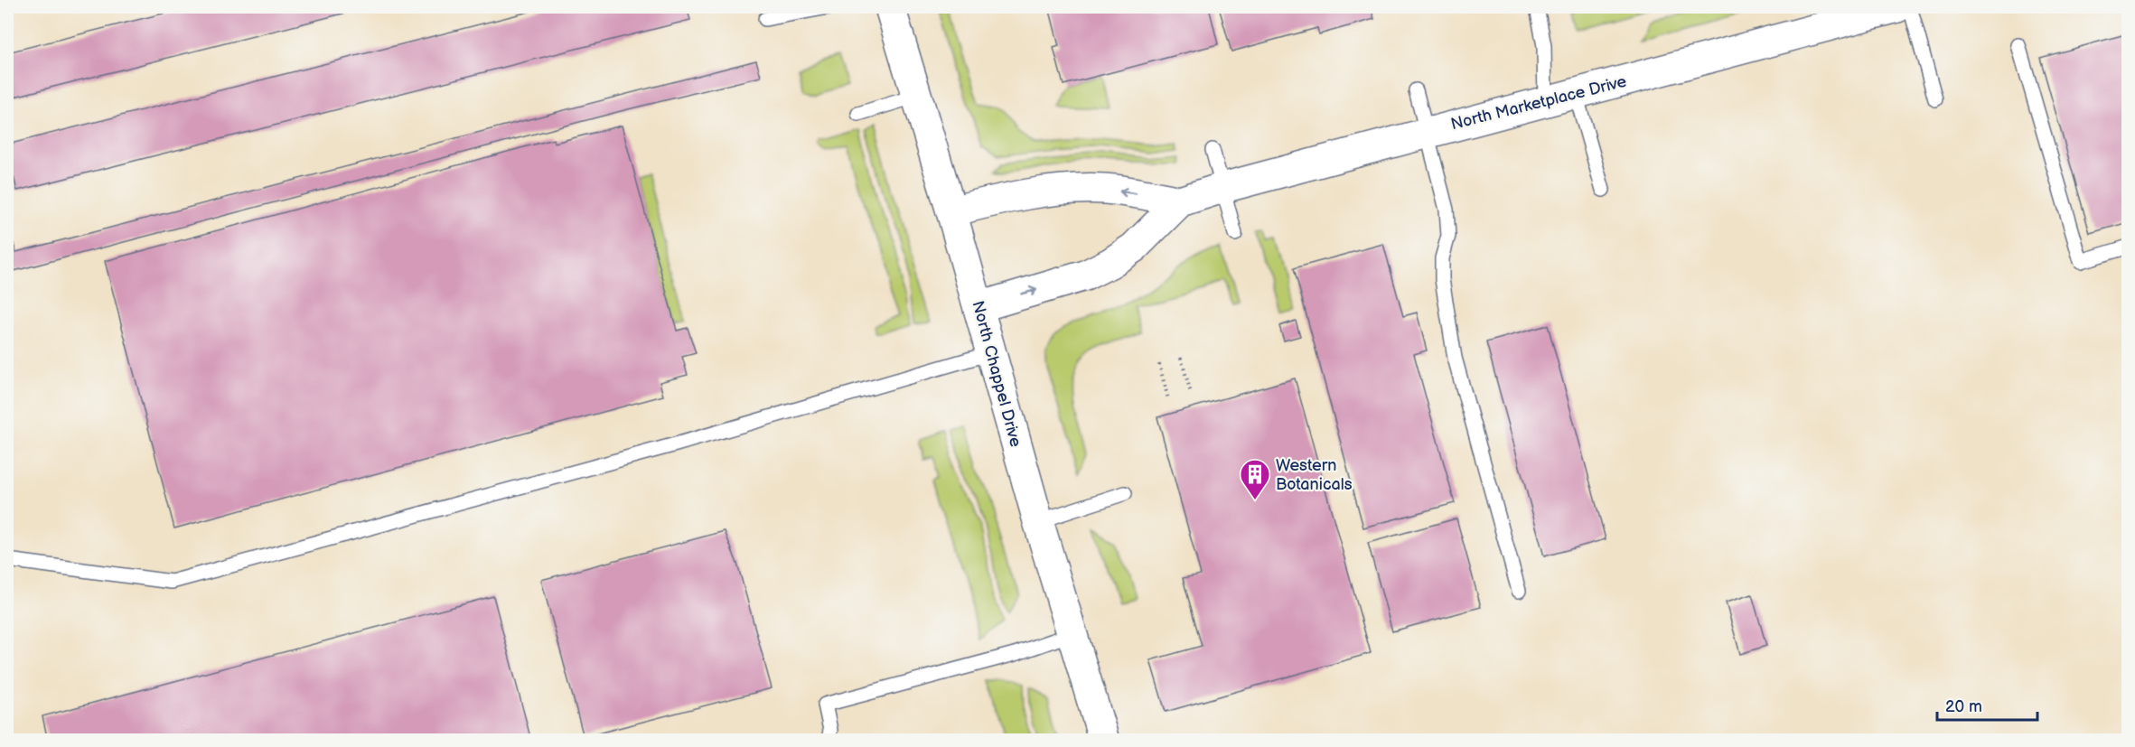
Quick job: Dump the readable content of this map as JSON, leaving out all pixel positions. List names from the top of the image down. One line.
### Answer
{"streets":{"street":["North Marketplace Drive","North Chappel Drive"]},"places":{"building":["Western Botanicals"]},"scale_bar":"20 m"}
